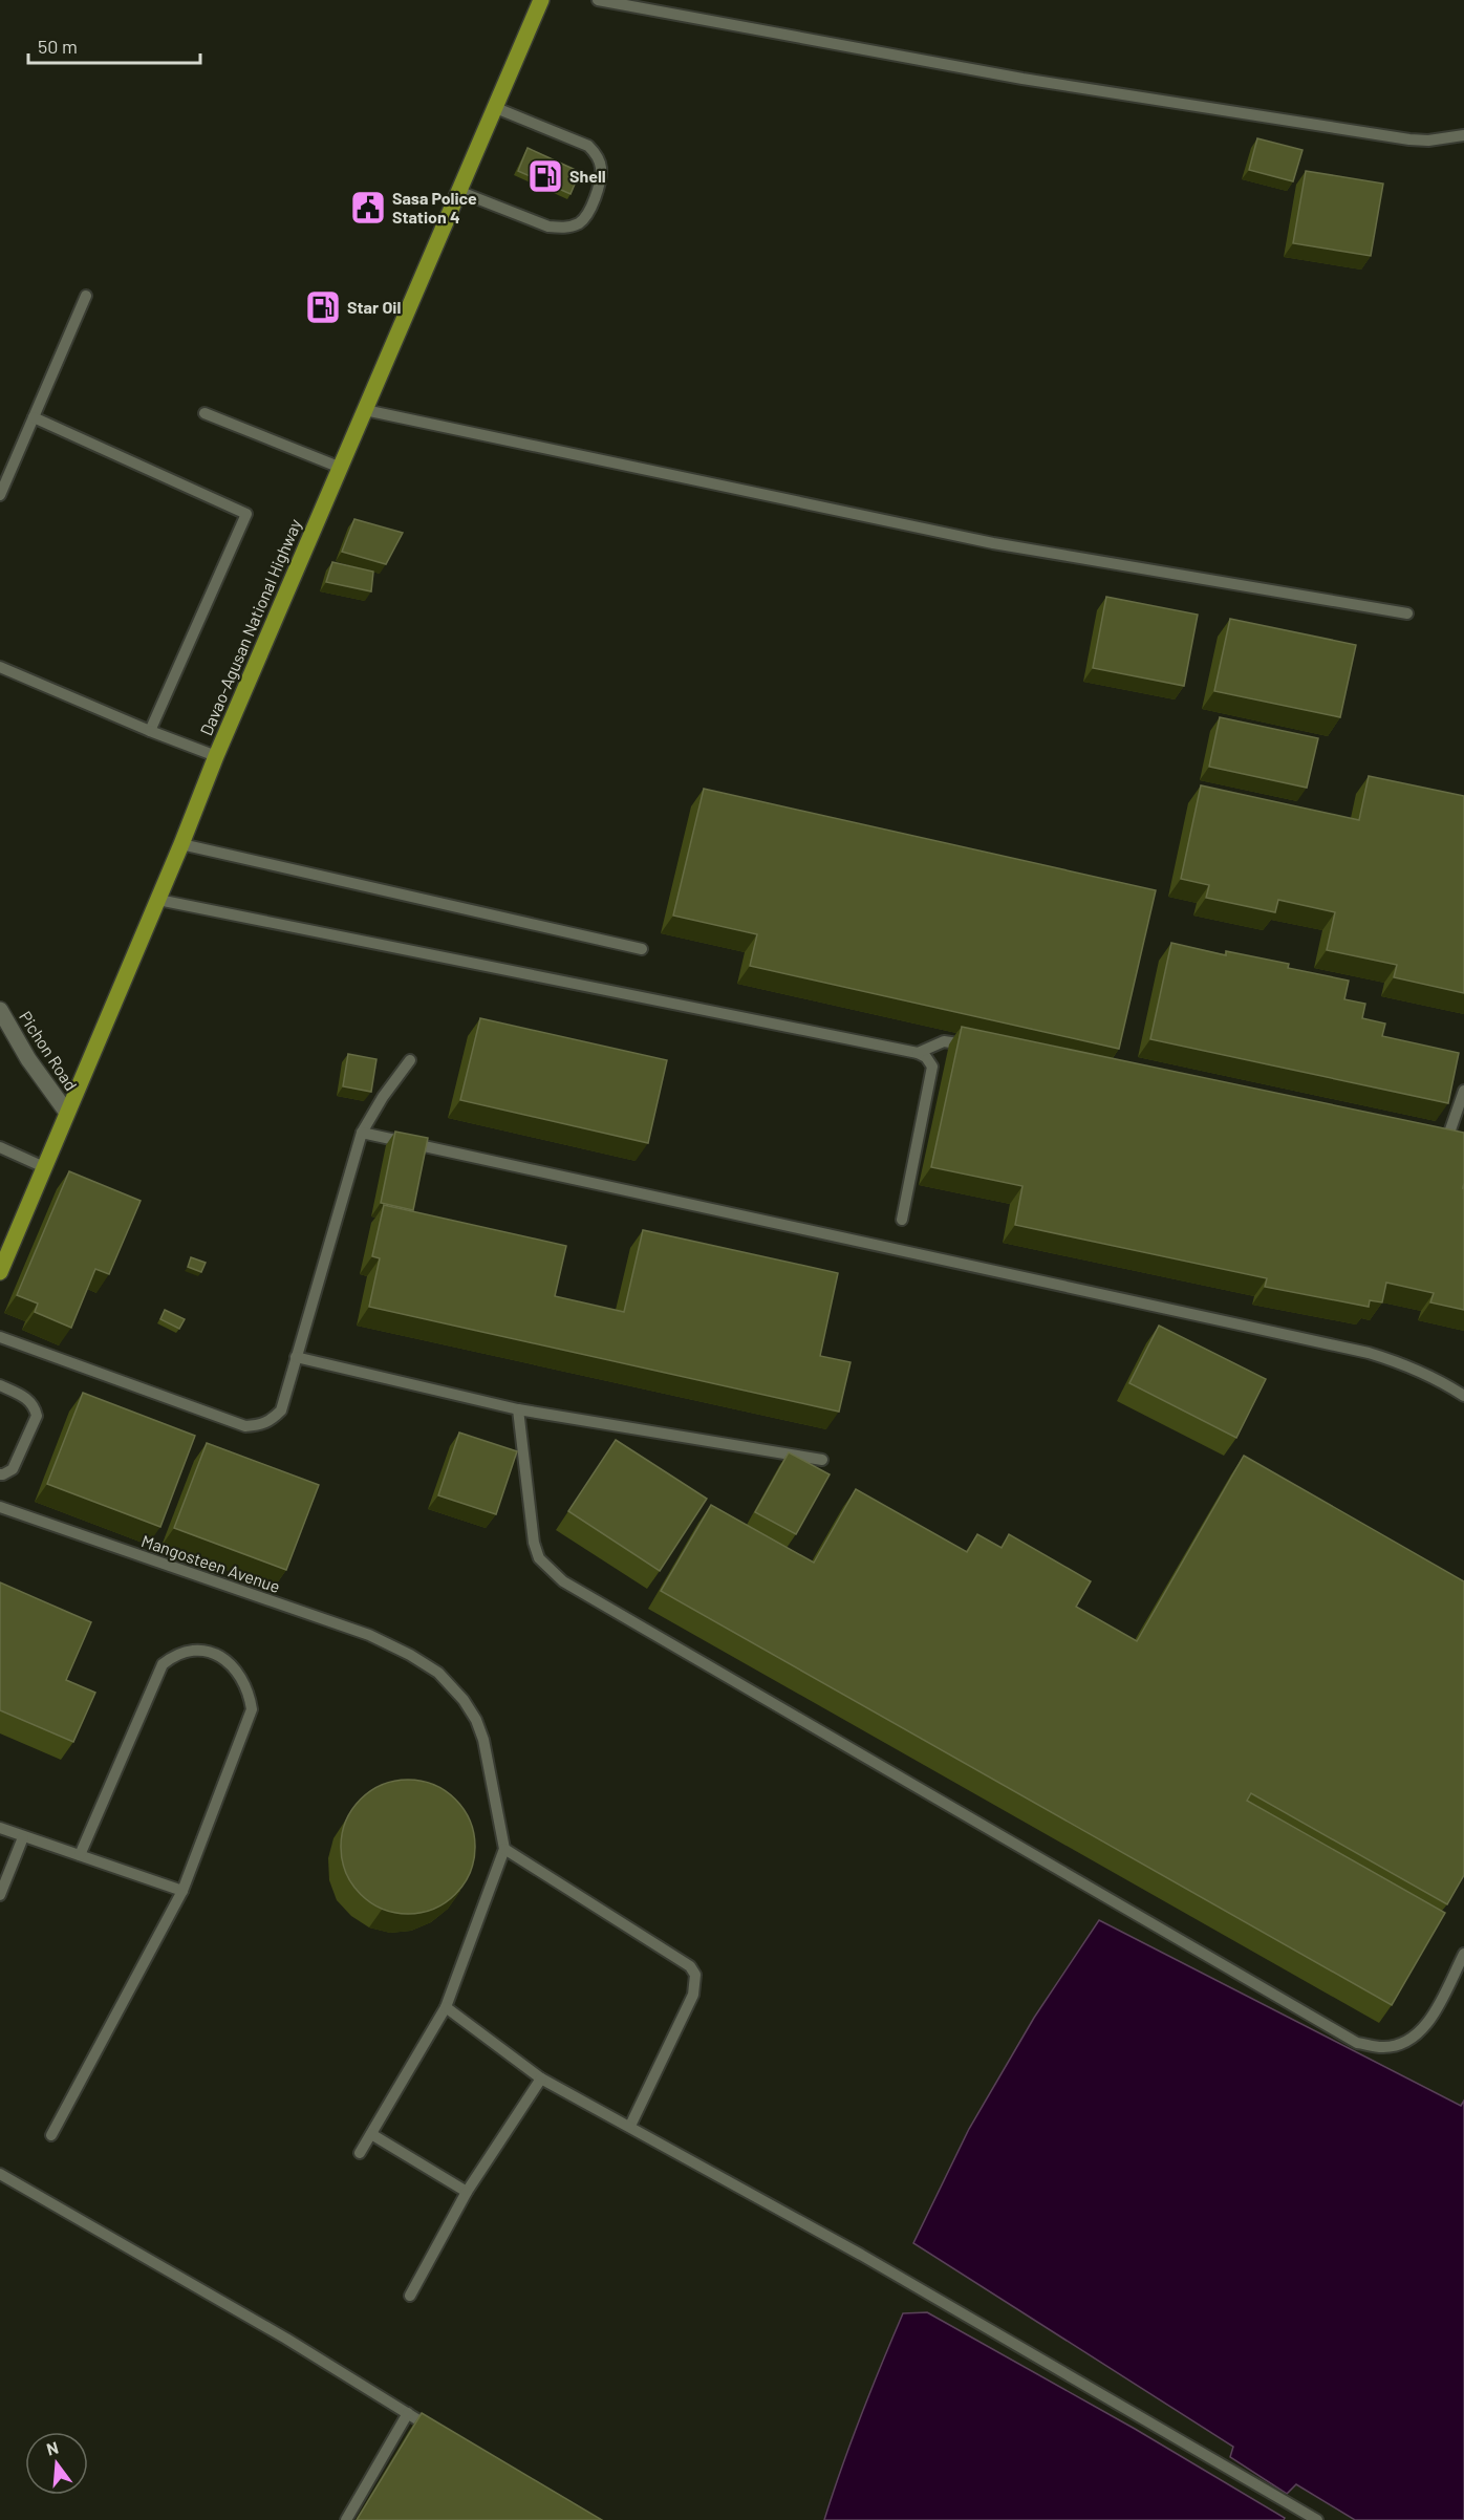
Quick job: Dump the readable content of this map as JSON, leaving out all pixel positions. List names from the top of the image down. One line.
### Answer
{"streets":{"main road":["Davao-Agusan National Highway"],"street":["Pichon Road"],"lane":["Mangosteen Avenue"]},"crossings":[["Davao-Agusan National Highway","Pichon Road"]],"places":{"fuel station":["Shell","Star Oil"],"public building":["Sasa Police Station 4"]},"scale_bar":"50 m","north":"top"}
